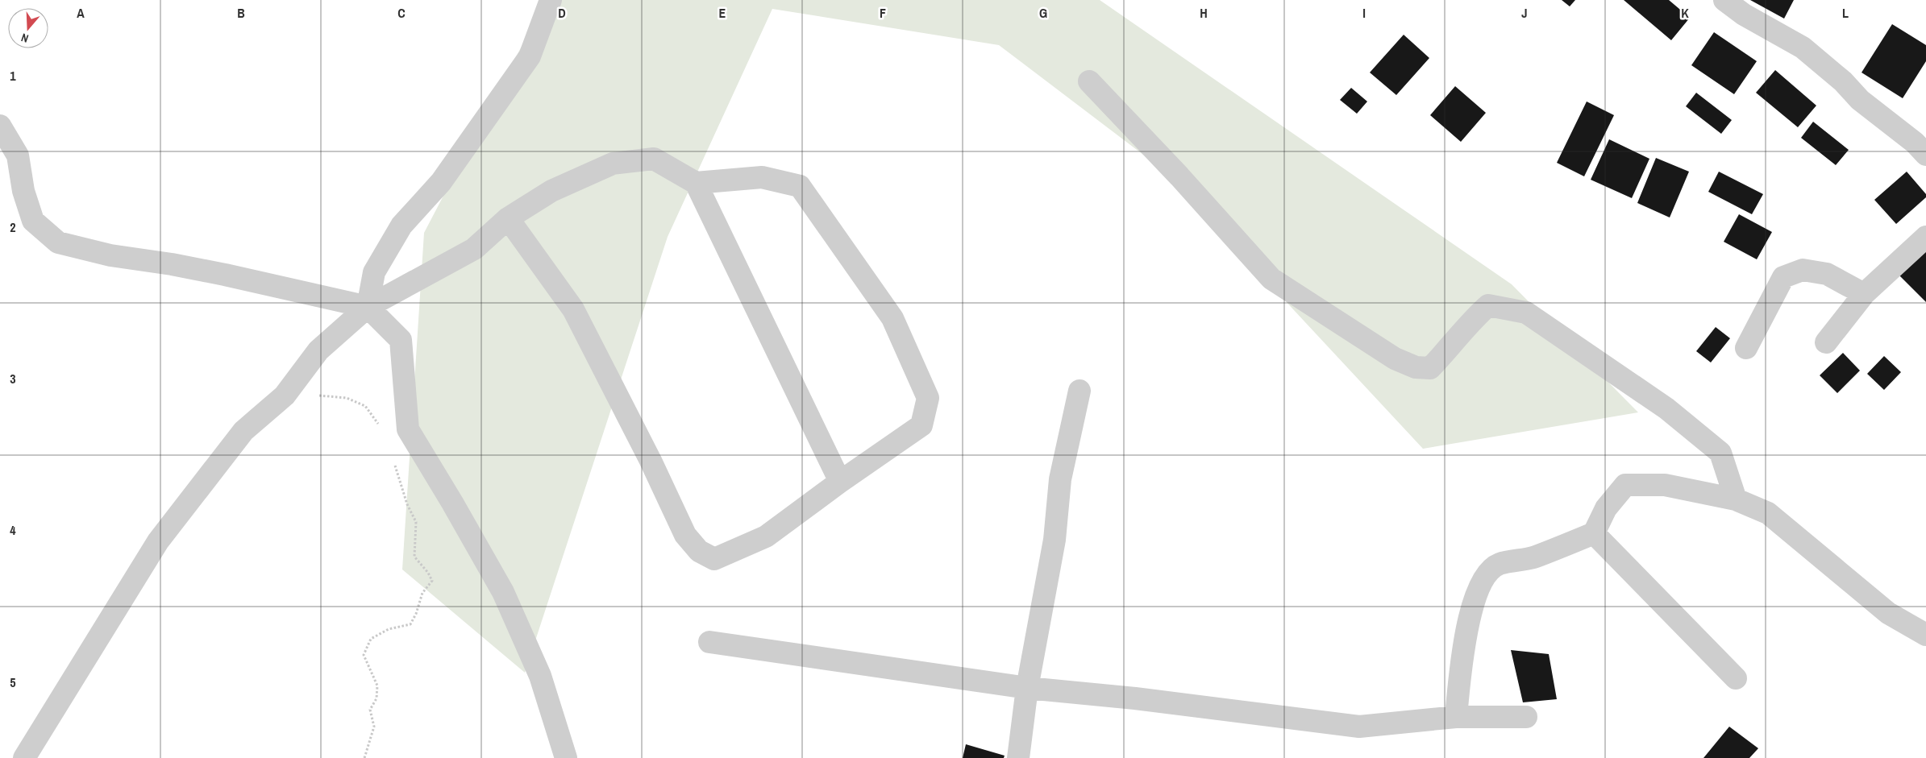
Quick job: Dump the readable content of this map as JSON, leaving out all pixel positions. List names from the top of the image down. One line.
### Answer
{"north":"bottom","grid":{"columns":["A","B","C","D","E","F","G","H","I","J","K","L"],"rows":["1","2","3","4","5"]}}
